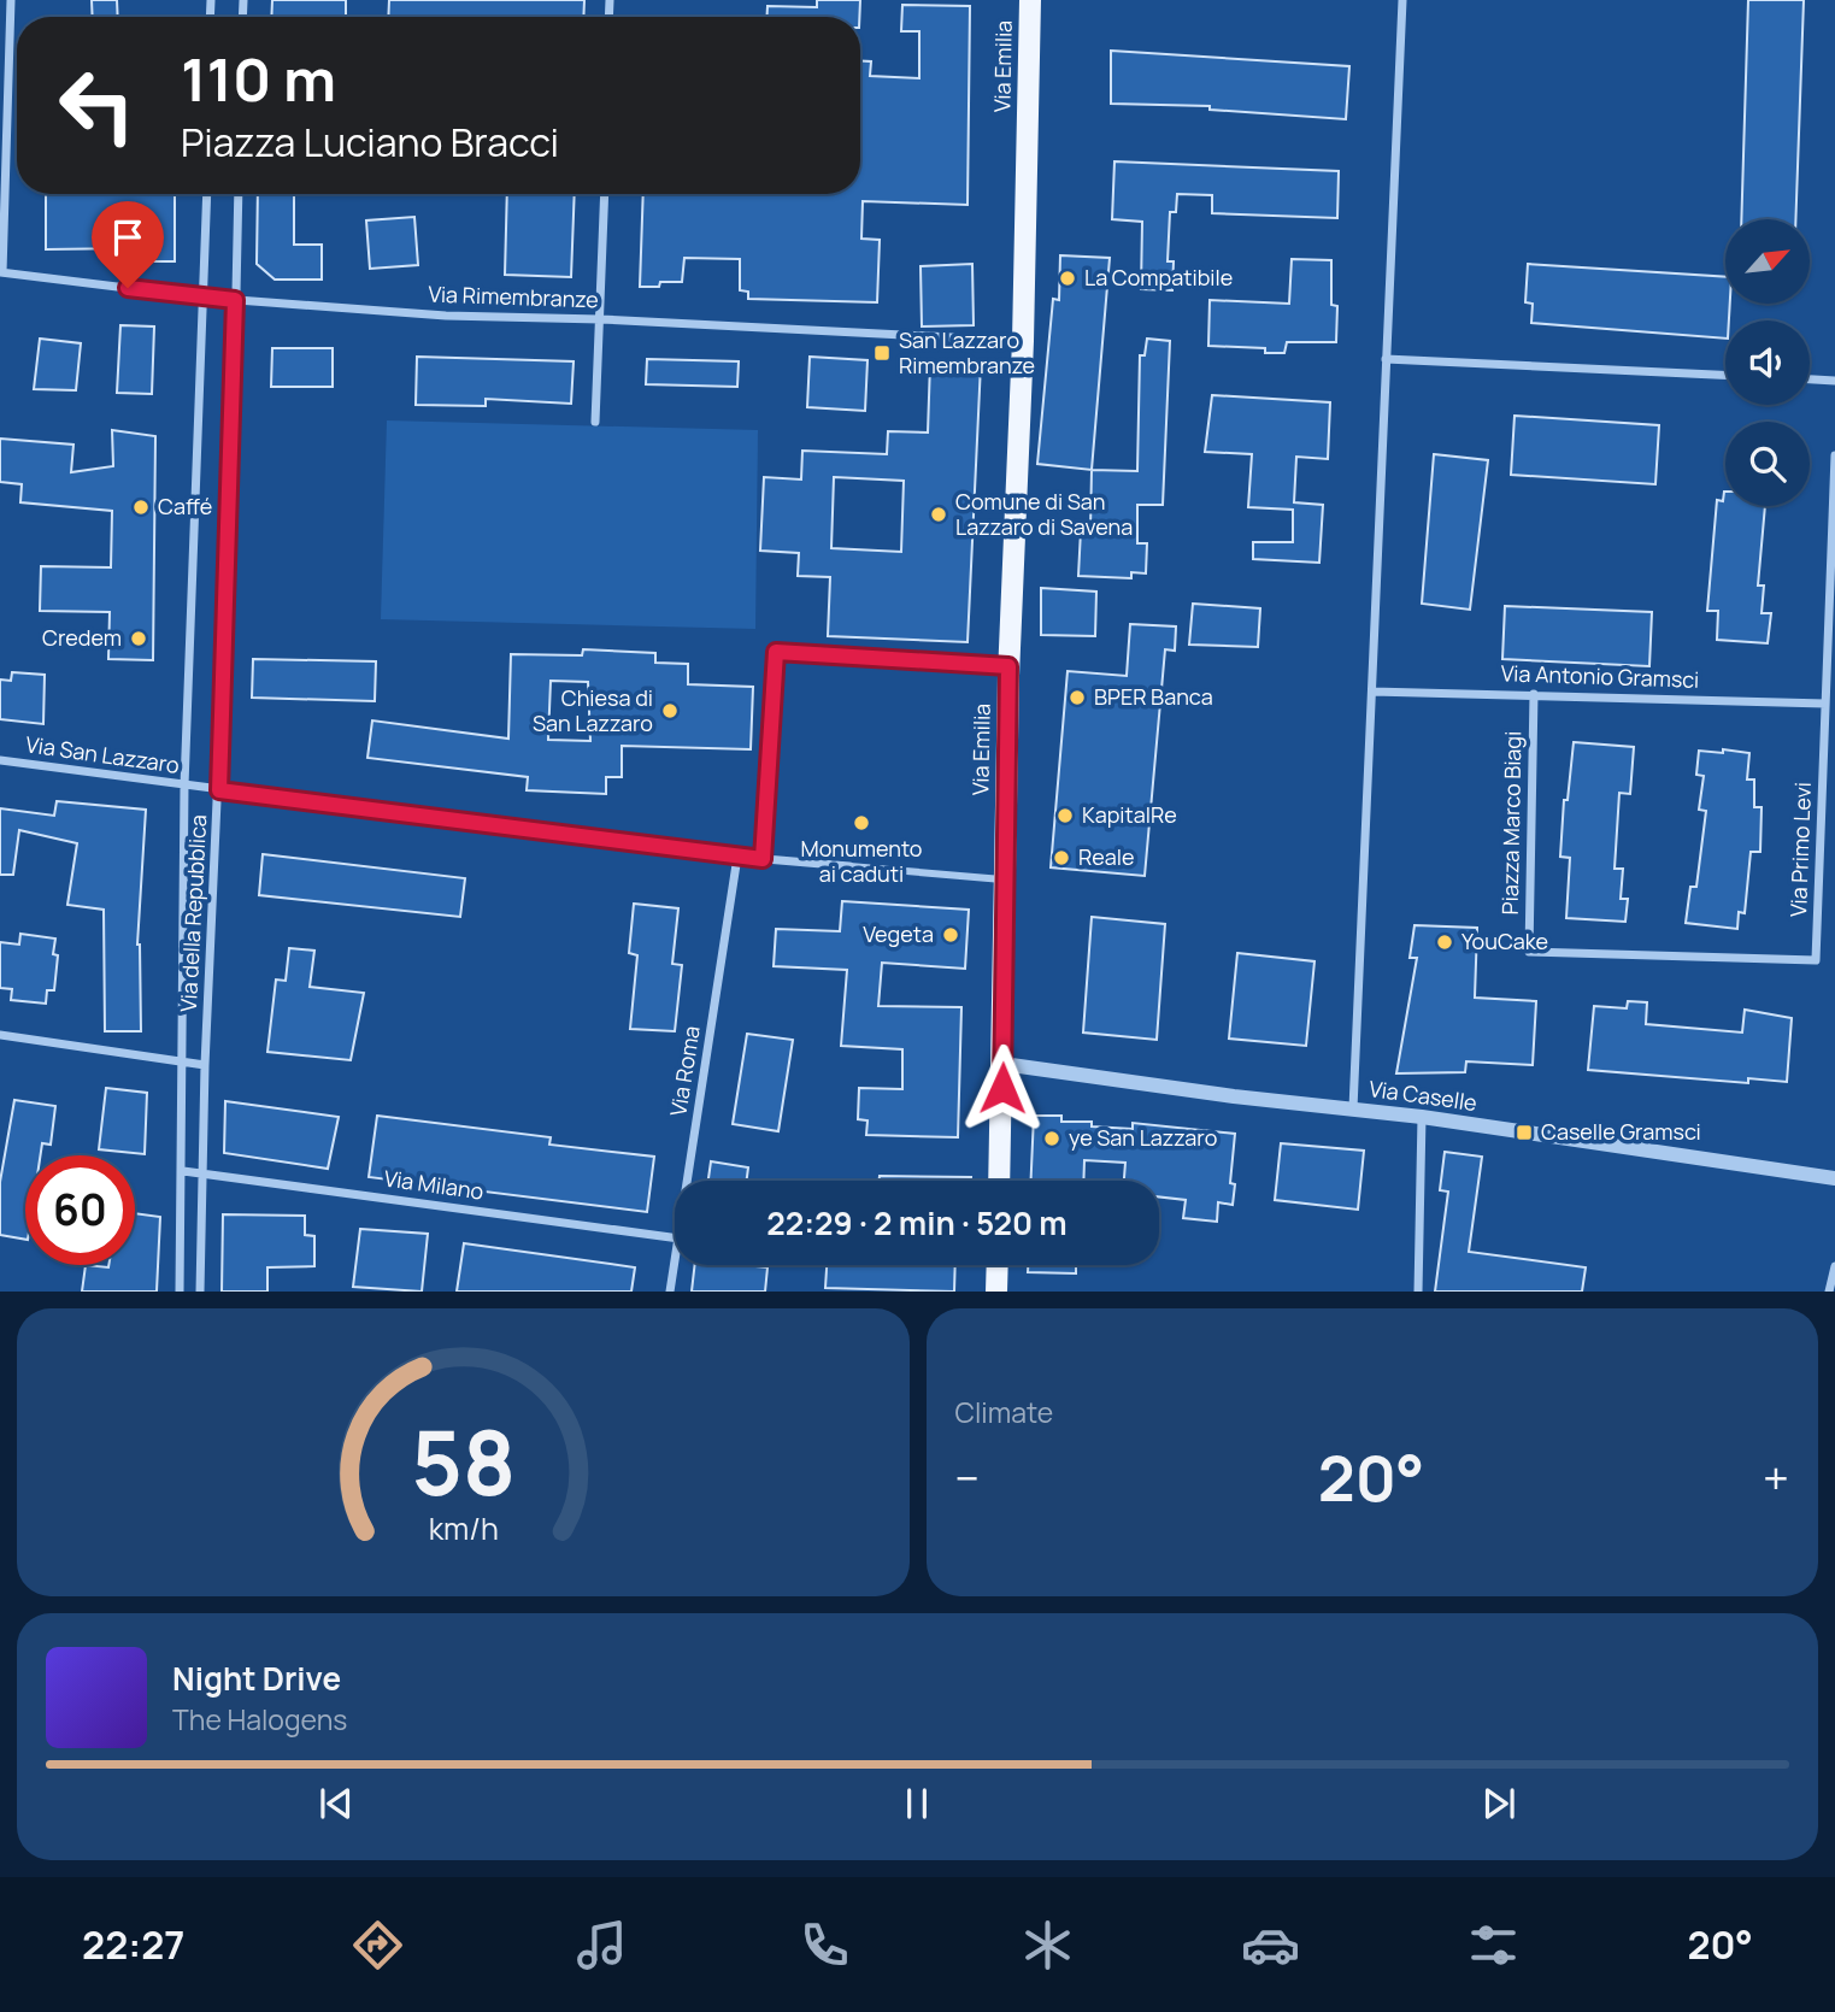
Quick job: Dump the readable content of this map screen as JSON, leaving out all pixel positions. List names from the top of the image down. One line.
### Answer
{"streets":{"main road":["Via Emilia"],"street":["Via Rimembranze","Via Antonio Gramsci","Via San Lazzaro","Piazza Marco Biagi","Via Primo Levi","Via della Repubblica","Via Roma","Via Caselle","Via Milano"]},"crossings":[["Via Emilia","Via Rimembranze"],["Via Emilia","Via San Lazzaro"],["Via Emilia","Via Caselle"],["Via Rimembranze","Via della Repubblica"],["Via Antonio Gramsci","Piazza Marco Biagi"],["Via Antonio Gramsci","Via Primo Levi"],["Via San Lazzaro","Via della Repubblica"],["Via San Lazzaro","Via Roma"],["Piazza Marco Biagi","Via Primo Levi"],["Via della Repubblica","Via Milano"]],"places":{"other":["La Compatibile","Caffé","Comune di San Lazzaro di Savena","Credem","BPER Banca","Chiesa di San Lazzaro","KapitalRe","Monumento ai caduti","Reale","Vegeta","YouCake","ye San Lazzaro"],"transit":["San Lazzaro Rimembranze","Caselle Gramsci"]},"north":"top right","page":{"turn":["110 m","Piazza Luciano Bracci"],"limit":"60","trip":"22:29 · 2 min · 520 m","tile":"Climate","heat":["−","20°","+"],"song":["Night Drive","The Halogens"],"tabs":["22:27","20°"],"gauge":["58","km/h"]}}
